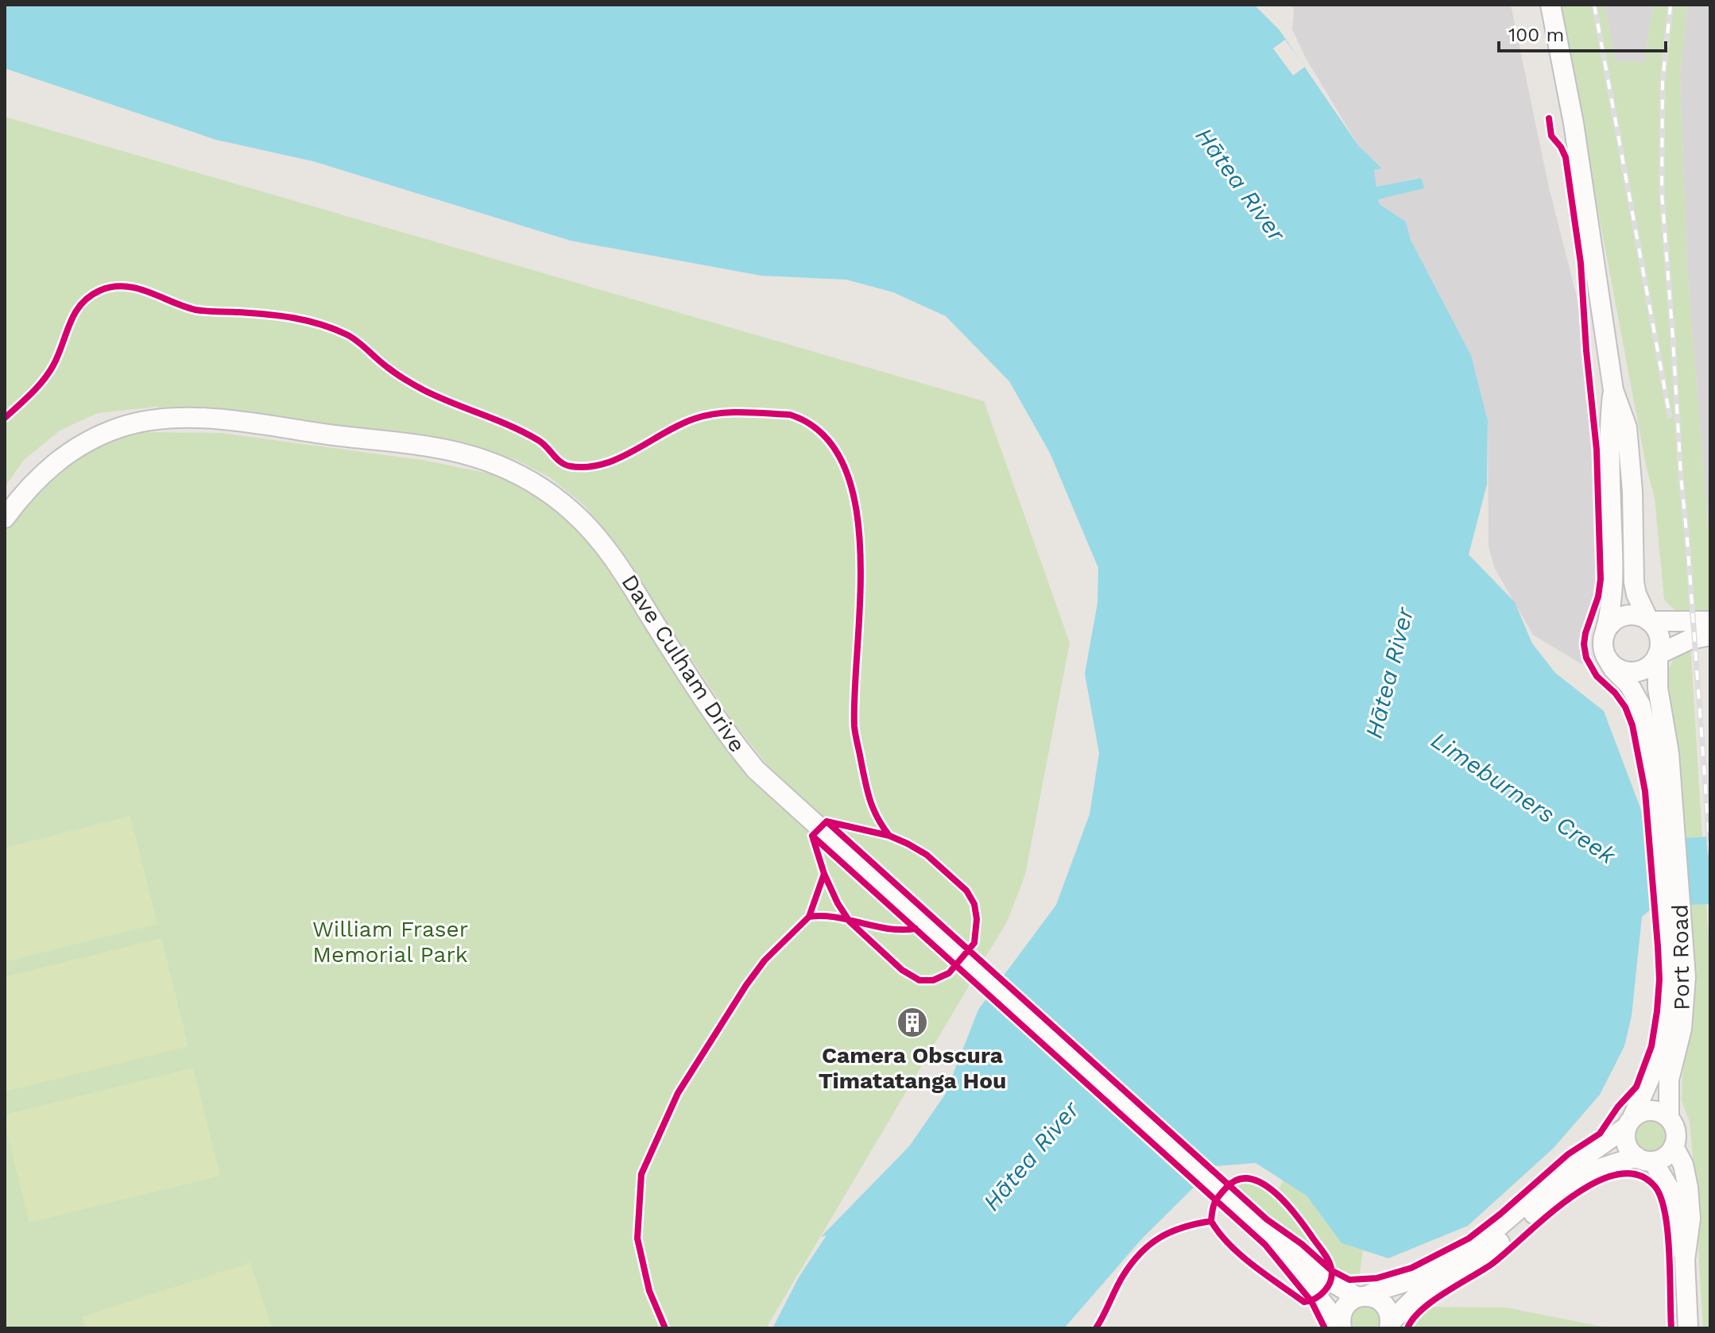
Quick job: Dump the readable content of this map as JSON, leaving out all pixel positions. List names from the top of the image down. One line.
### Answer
{"streets":{"main road":["Dave Culham Drive","Port Road"]},"water":["Hātea River","Limeburners Creek"],"parks":["William Fraser Memorial Park"],"places":{"building":["Camera Obscura Timatatanga Hou"]},"scale_bar":"100 m"}
